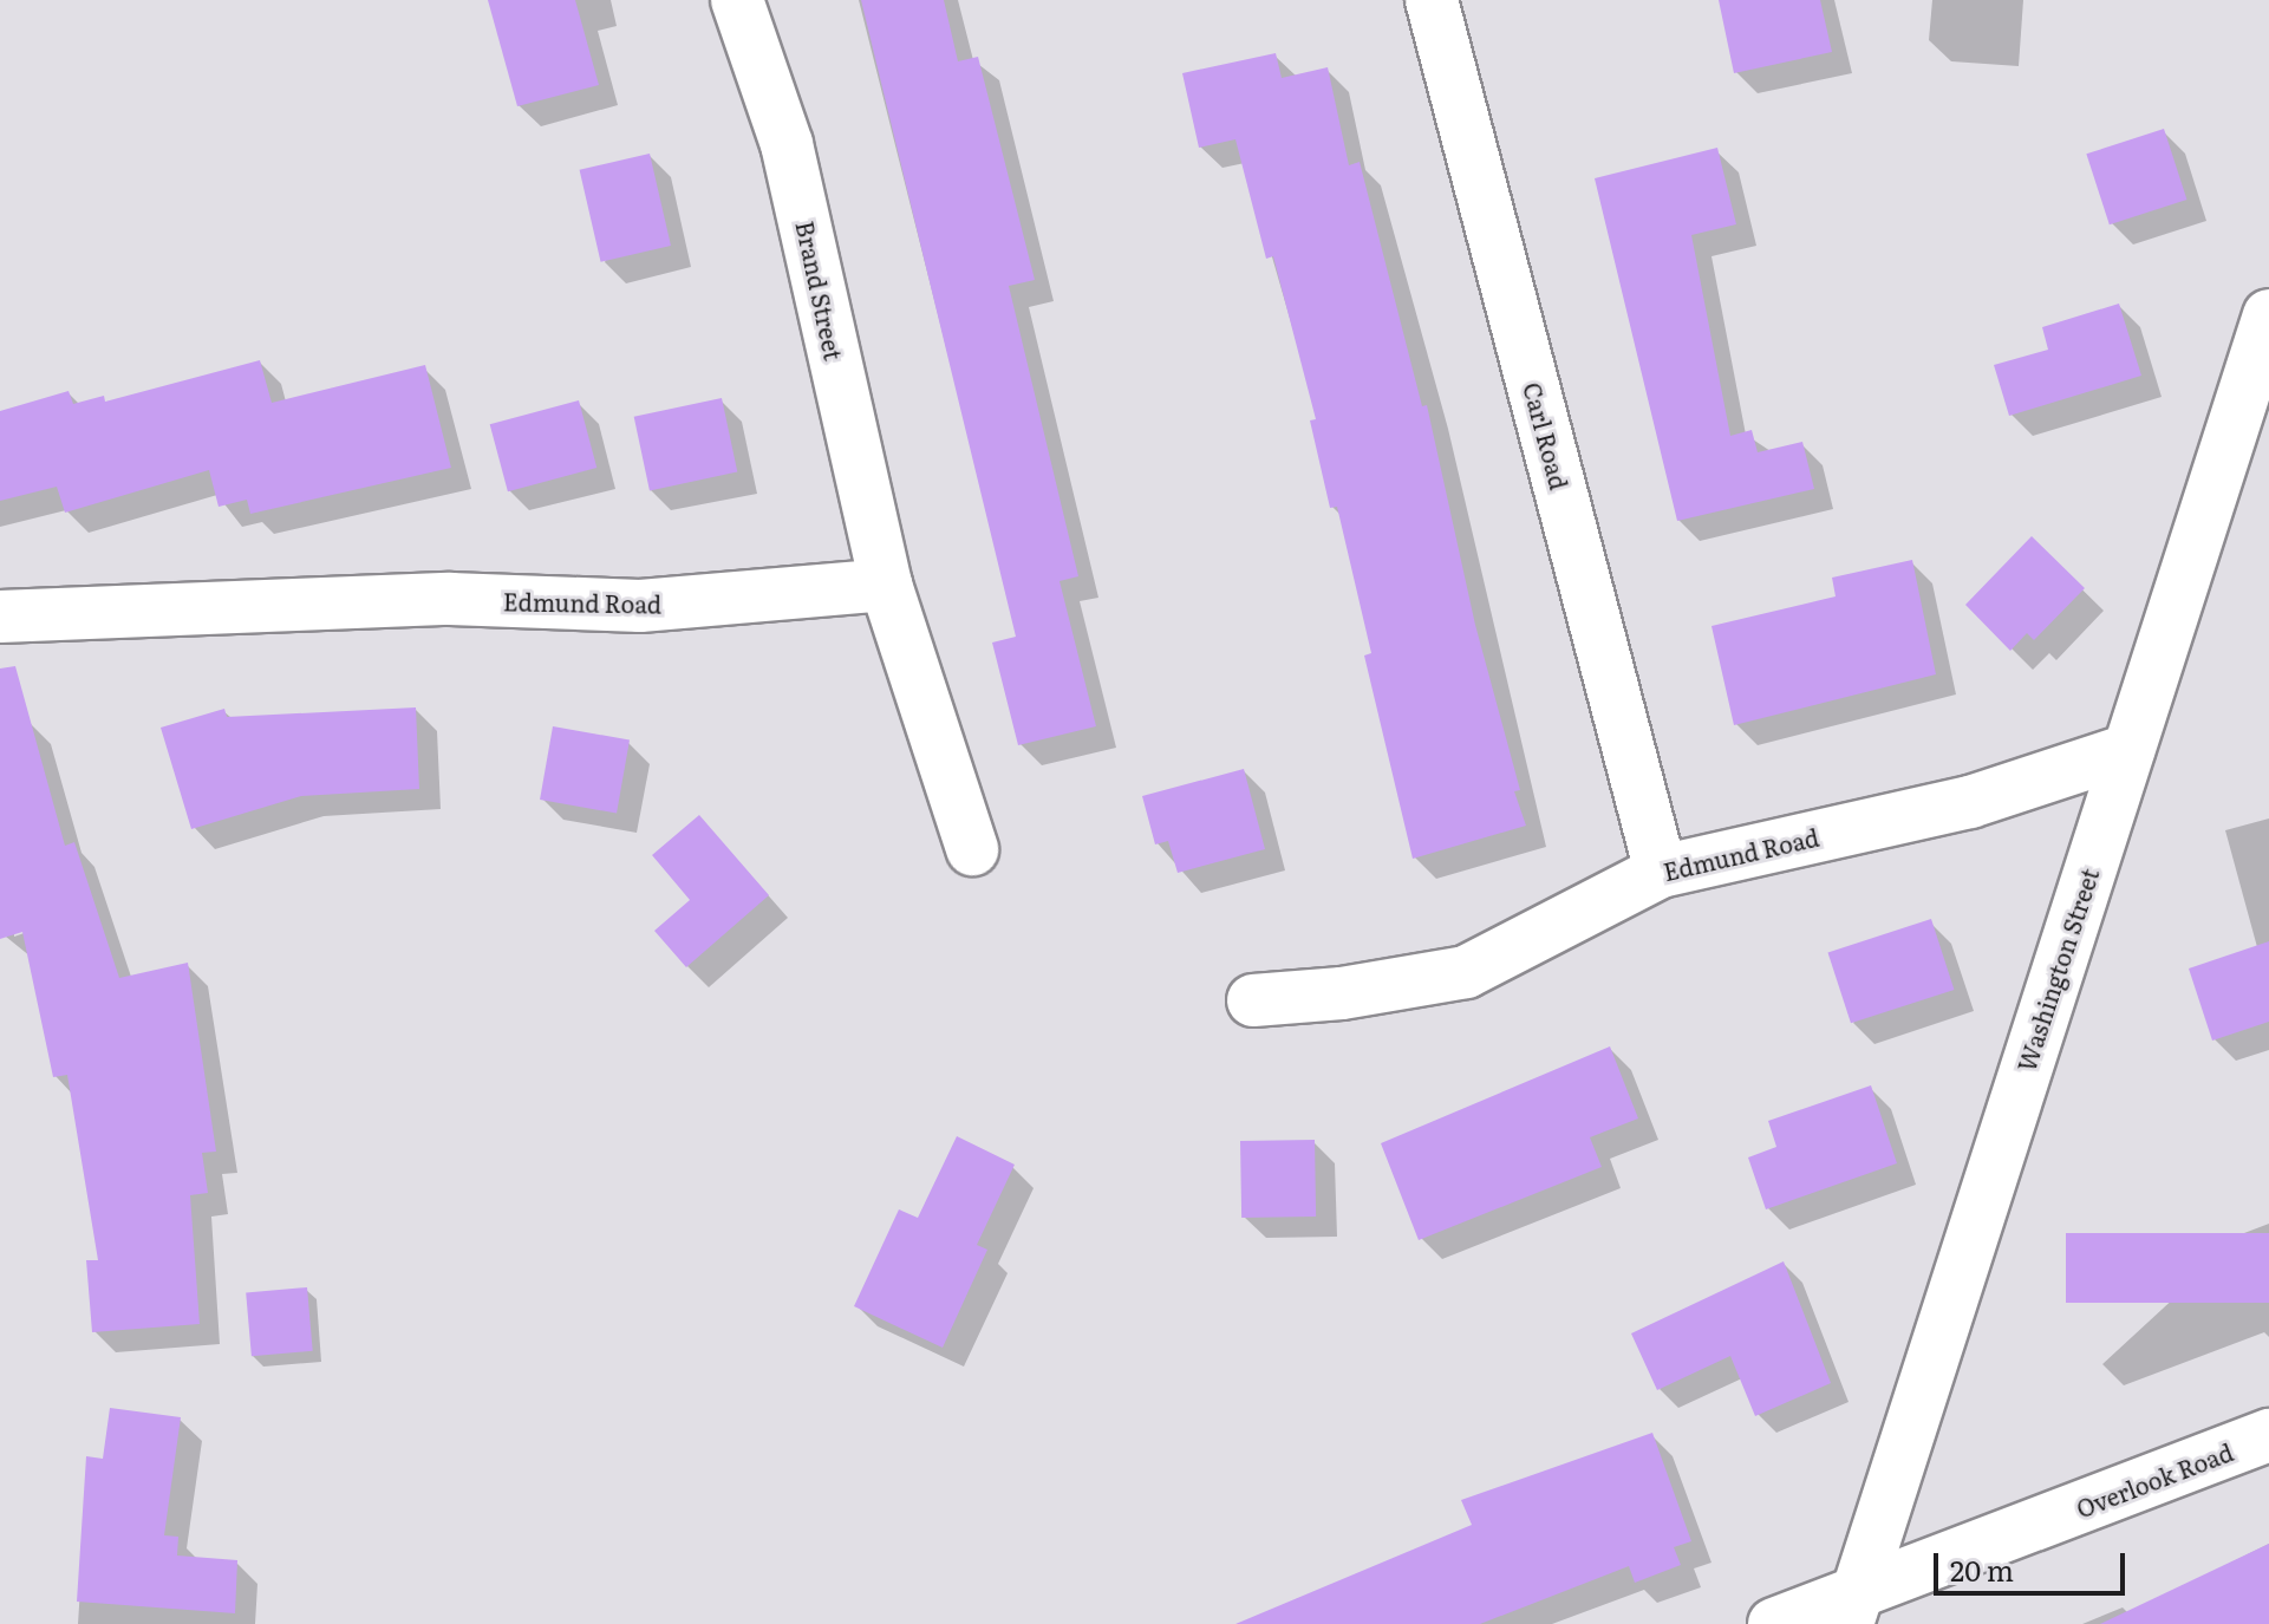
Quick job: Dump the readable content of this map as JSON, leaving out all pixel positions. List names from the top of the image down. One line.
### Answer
{"streets":{"street":["Brand Street","Carl Road","Edmund Road","Washington Street","Overlook Road"]},"crossings":[["Brand Street","Edmund Road"],["Carl Road","Edmund Road"],["Edmund Road","Washington Street"],["Washington Street","Overlook Road"]],"scale_bar":"20 m"}
